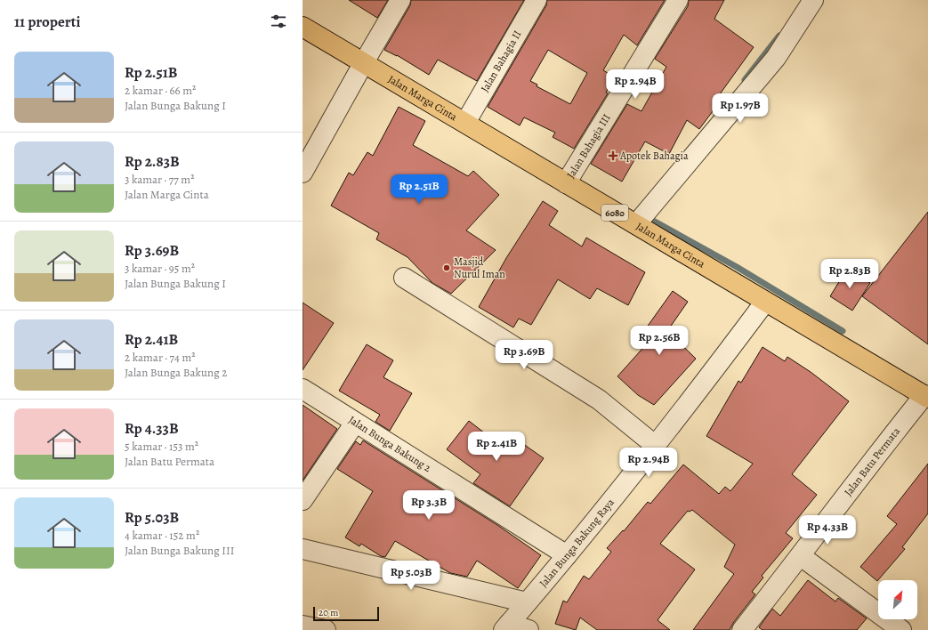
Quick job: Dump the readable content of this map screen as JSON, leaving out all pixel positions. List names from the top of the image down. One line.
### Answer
{"streets":{"main road":["Jalan Marga Cinta","6080"],"street":["Jalan Bahagia II","Jalan Bahagia III","Jalan Bunga Bakung 2","Jalan Batu Permata","Jalan Bunga Bakung Raya"]},"crossings":[["Jalan Bahagia II","Jalan Marga Cinta"],["Jalan Marga Cinta","Jalan Bahagia III"],["Jalan Marga Cinta","Jalan Batu Permata"],["Jalan Marga Cinta","Jalan Bunga Bakung Raya"],["Jalan Bunga Bakung 2","Jalan Bunga Bakung Raya"]],"places":{"health":["Apotek Bahagia"],"other":["Masjid Nurul Iman"]},"scale_bar":"20 m","north":"top right","page":{"heading":"11 properti","list":[{"name":"Rp 2.51B","note":"2 kamar · 66 m² · Jalan Bunga Bakung I"},{"name":"Rp 2.83B","note":"3 kamar · 77 m² · Jalan Marga Cinta"},{"name":"Rp 3.69B","note":"3 kamar · 95 m² · Jalan Bunga Bakung I"},{"name":"Rp 2.41B","note":"2 kamar · 74 m² · Jalan Bunga Bakung 2"},{"name":"Rp 4.33B","note":"5 kamar · 153 m² · Jalan Batu Permata"},{"name":"Rp 5.03B","note":"4 kamar · 152 m² · Jalan Bunga Bakung III"}],"price":["Rp 2.94B","Rp 1.97B","Rp 2.51B","Rp 2.83B","Rp 2.56B","Rp 3.69B","Rp 2.41B","Rp 2.94B","Rp 3.3B","Rp 4.33B","Rp 5.03B"],"scale":"20 m"}}
